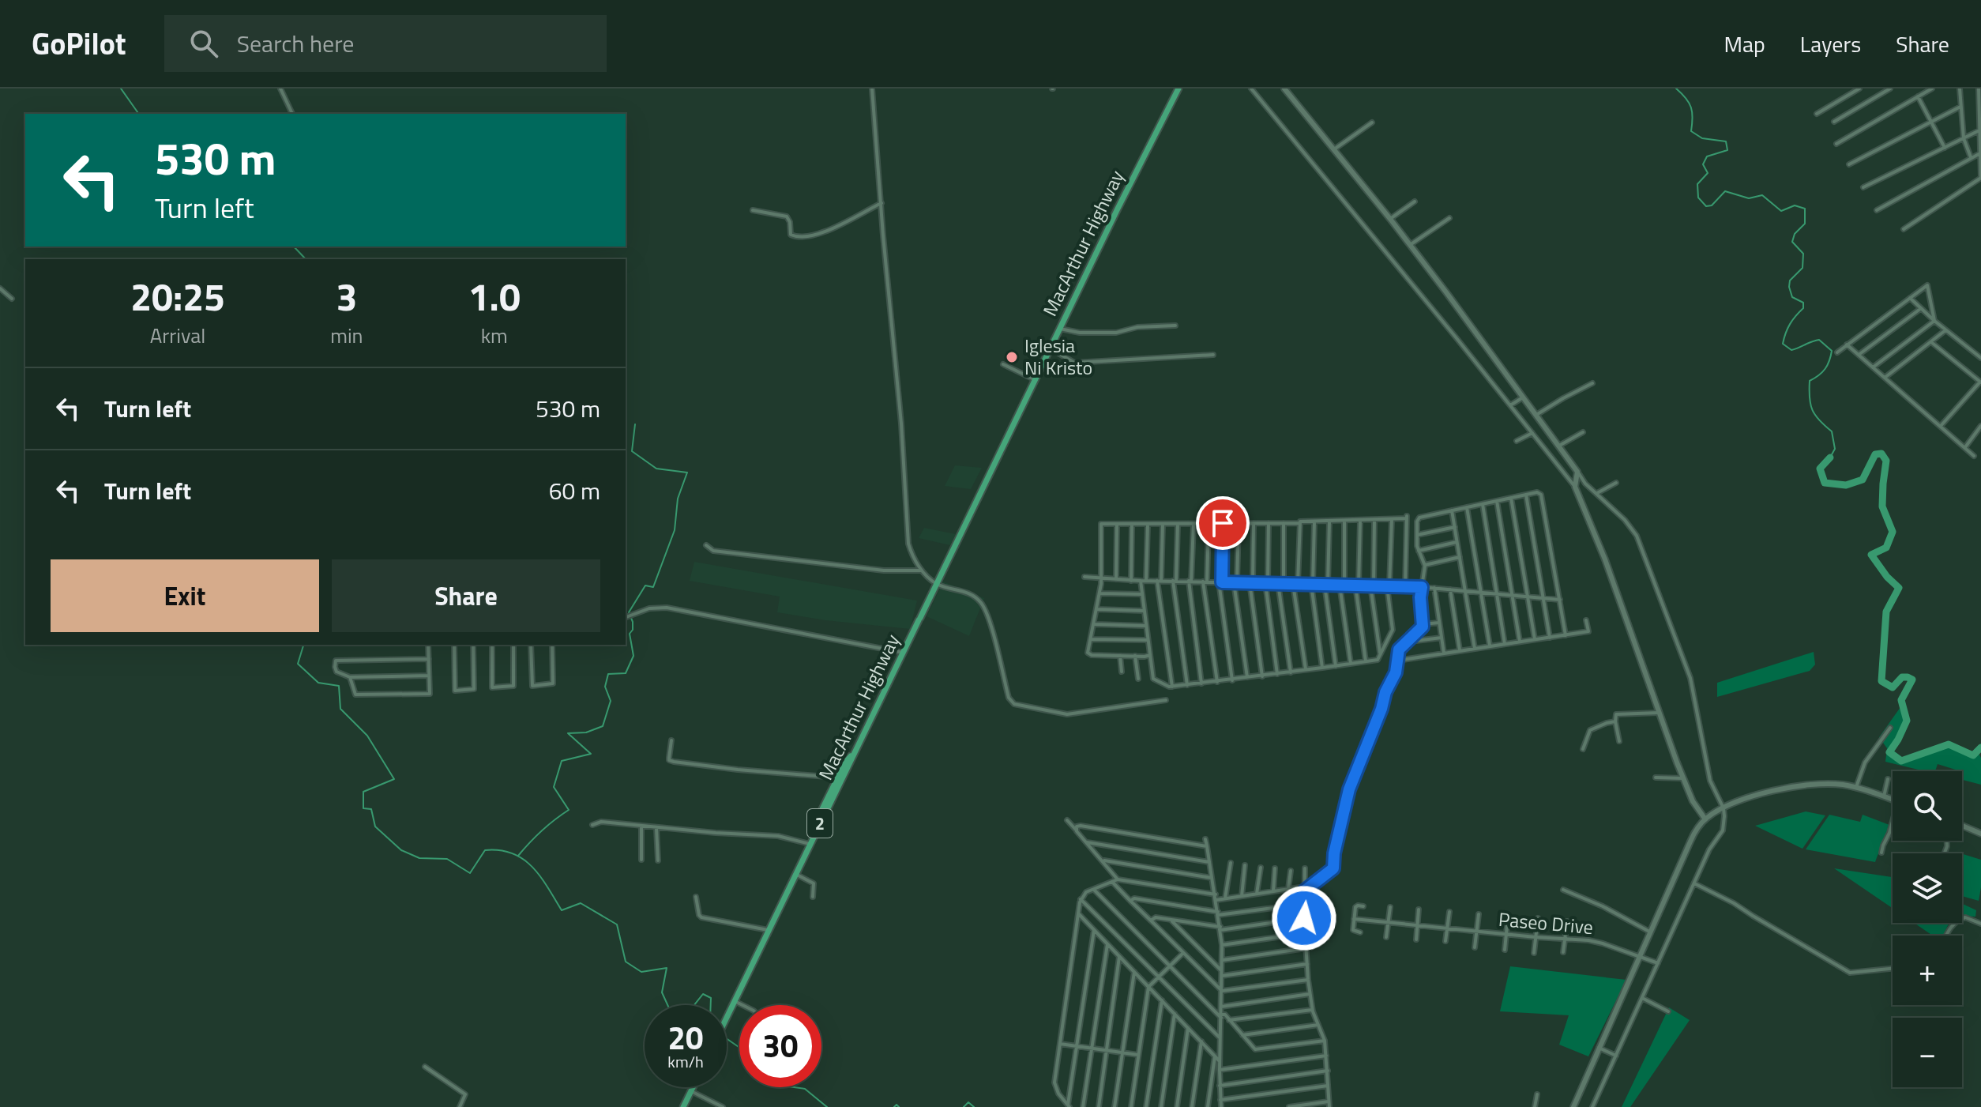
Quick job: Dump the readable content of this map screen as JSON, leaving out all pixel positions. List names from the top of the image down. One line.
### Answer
{"streets":{"highway":["MacArthur Highway","2"],"street":["Paseo Drive"]},"places":["Iglesia Ni Kristo"],"page":{"header":"GoPilot","search":"Search here","nav":["Map","Layers","Share"],"turn":["530 m","Turn left"],"eta":["20:25","Arrival","3","min","1.0","km"],"list":[{"name":"Turn left","value":"530 m"},{"name":"Turn left","value":"60 m"}],"buttons":["Exit","Share"],"map_buttons":["+","−"],"speed":"20 km/h","limit":"30"}}
